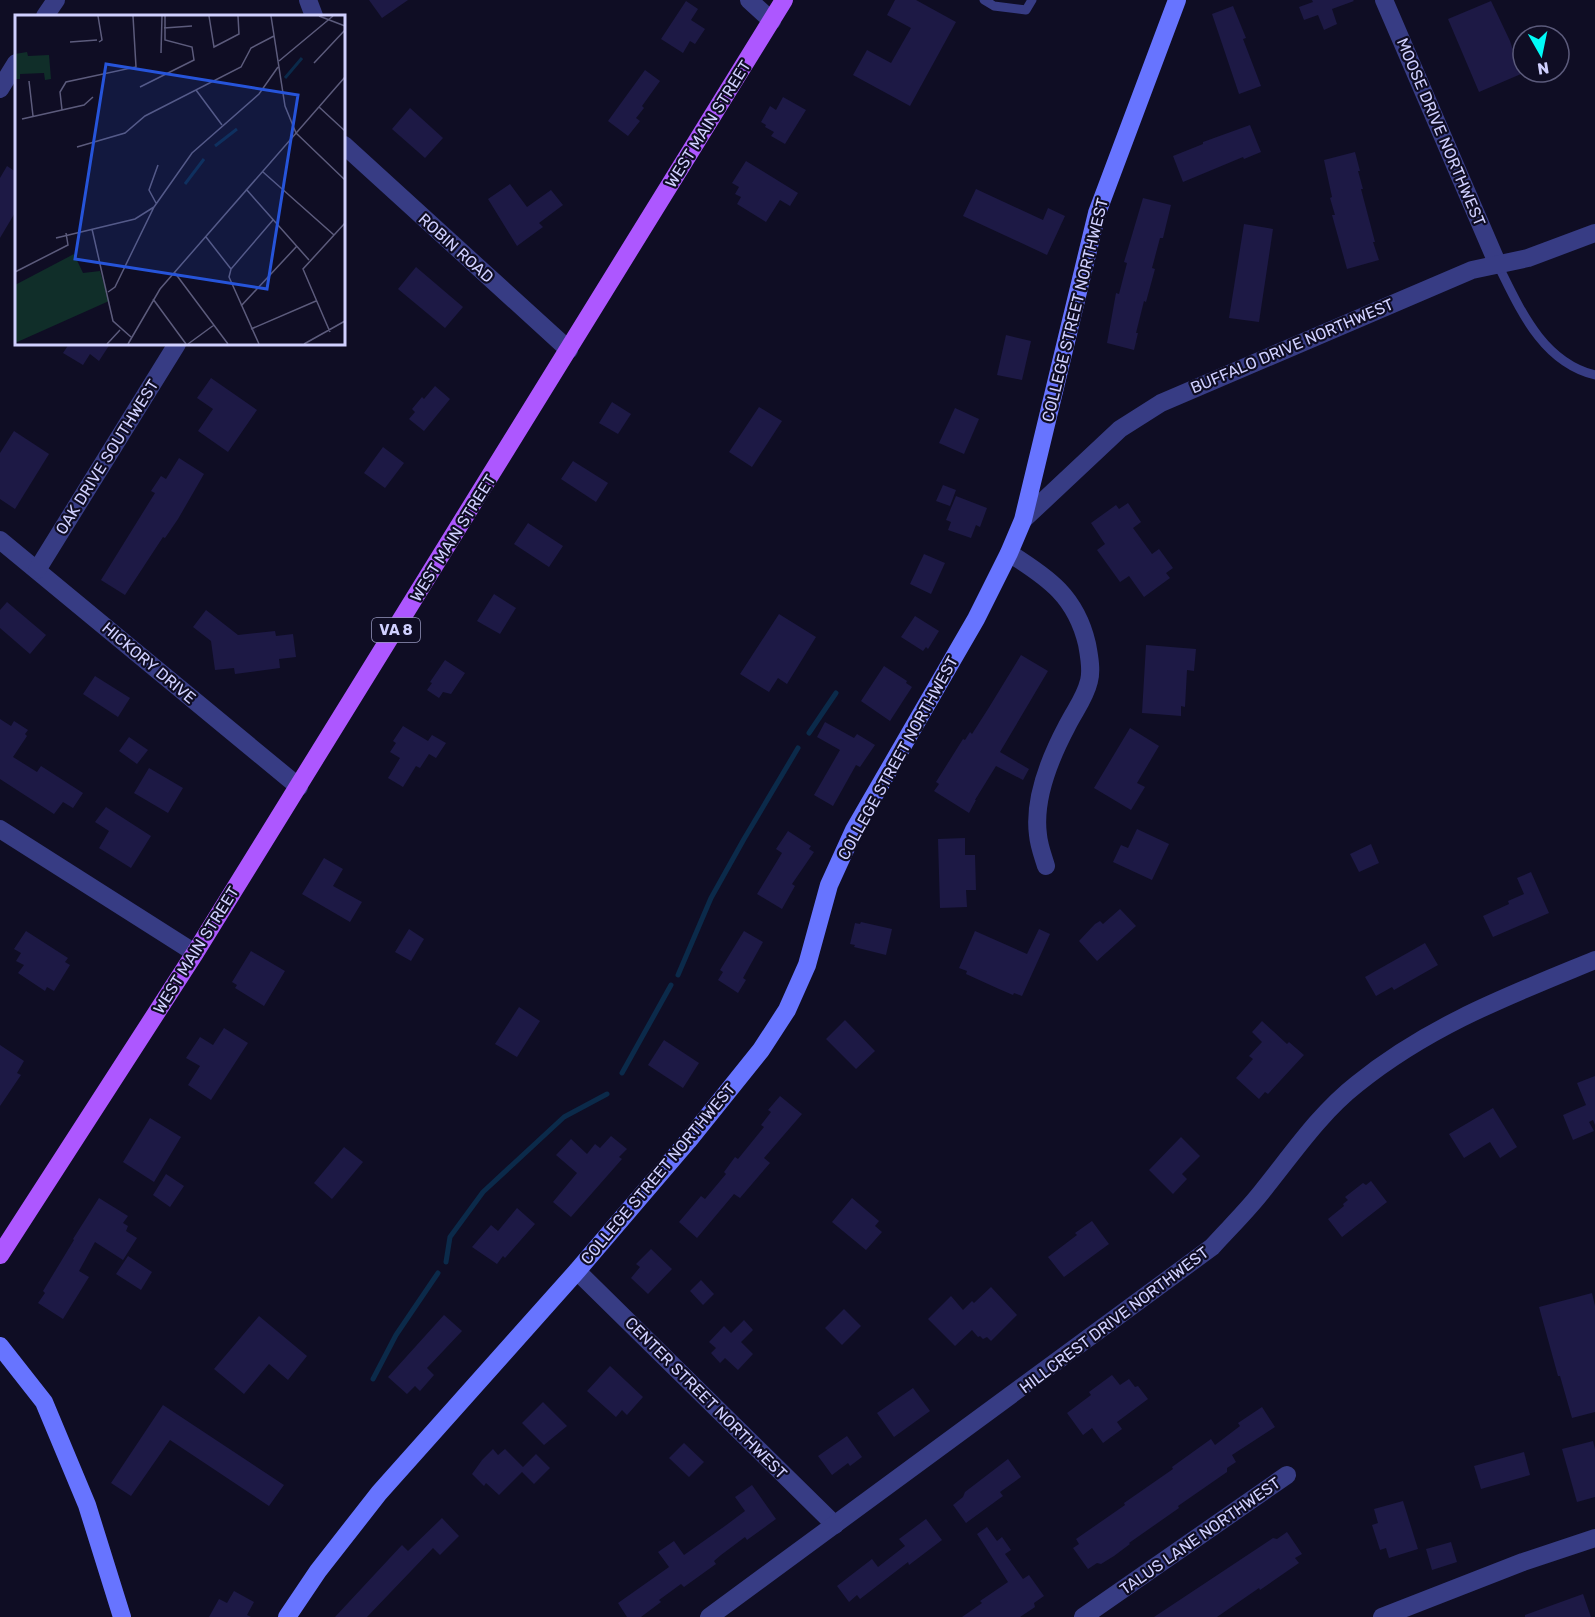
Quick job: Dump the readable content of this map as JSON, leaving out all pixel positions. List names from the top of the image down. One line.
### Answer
{"streets":{"main road":["WEST MAIN STREET","VA 8"],"street":["MOOSE DRIVE NORTHWEST","ROBIN ROAD","COLLEGE STREET NORTHWEST","BUFFALO DRIVE NORTHWEST","OAK DRIVE SOUTHWEST","HICKORY DRIVE","HILLCREST DRIVE NORTHWEST","CENTER STREET NORTHWEST","TALUS LANE NORTHWEST"]},"crossings":[["WEST MAIN STREET","ROBIN ROAD"],["WEST MAIN STREET","HICKORY DRIVE"],["MOOSE DRIVE NORTHWEST","BUFFALO DRIVE NORTHWEST"],["COLLEGE STREET NORTHWEST","BUFFALO DRIVE NORTHWEST"],["COLLEGE STREET NORTHWEST","CENTER STREET NORTHWEST"],["OAK DRIVE SOUTHWEST","HICKORY DRIVE"],["HILLCREST DRIVE NORTHWEST","CENTER STREET NORTHWEST"]],"north":"bottom"}
